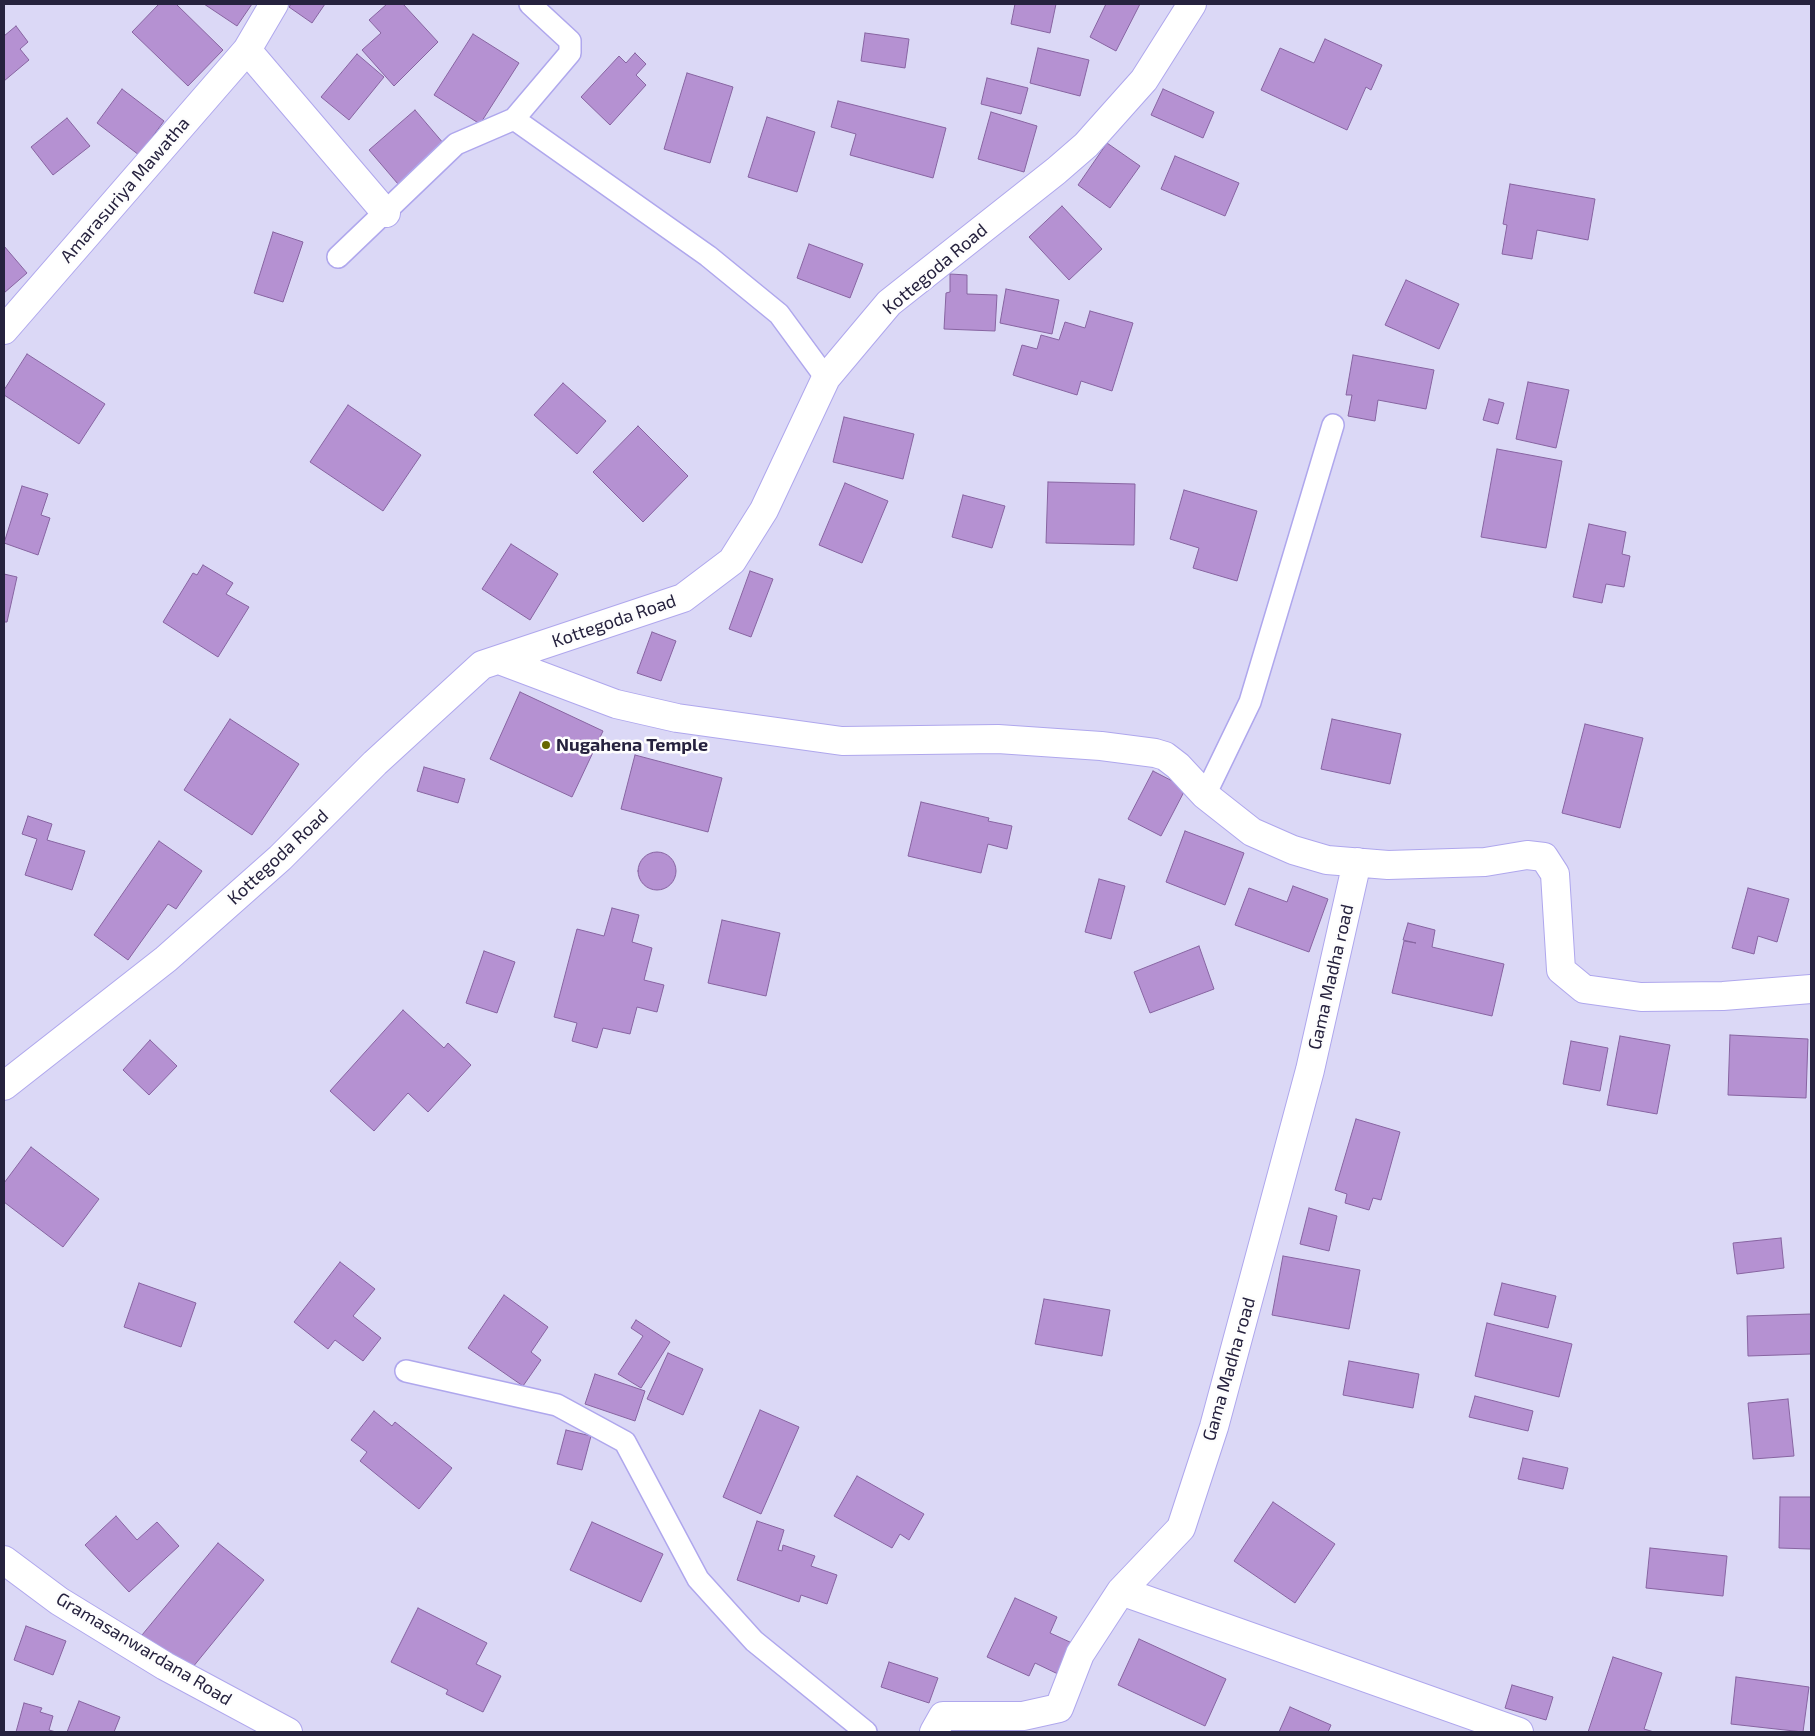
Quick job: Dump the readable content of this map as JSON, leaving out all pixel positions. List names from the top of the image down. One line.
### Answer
{"streets":{"street":["Amarasuriya Mawatha","Kottegoda Road","Gama Madha road","Gramasanwardana Road"]},"places":["Nugahena Temple"]}
